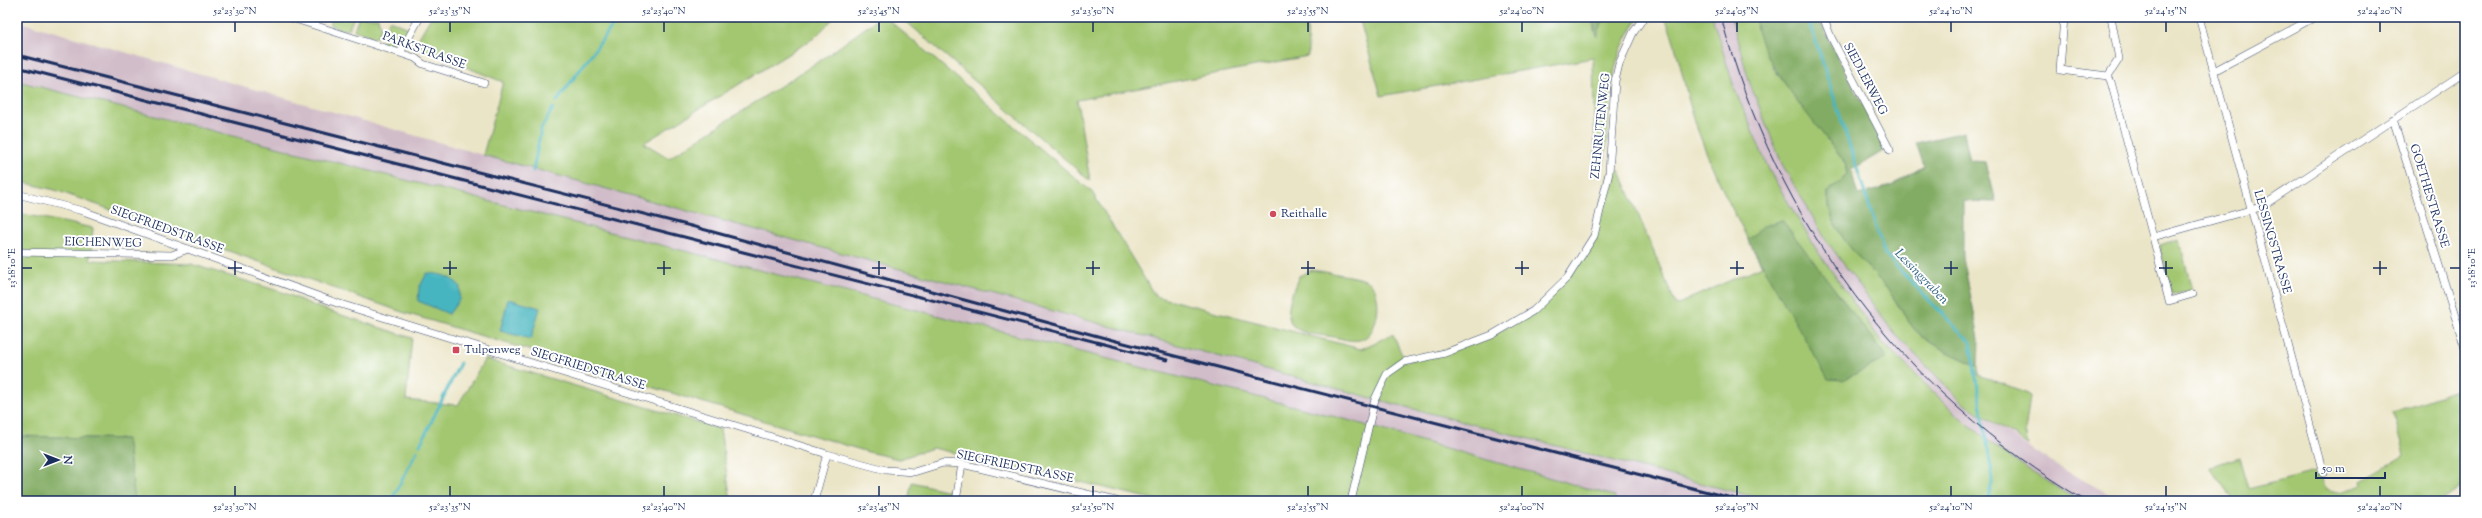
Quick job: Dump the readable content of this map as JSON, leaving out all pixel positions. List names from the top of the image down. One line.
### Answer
{"streets":{"street":["PARKSTRASSE","SIEDLERWEG","ZEHNRUTENWEG","GOETHESTRASSE","SIEGFRIEDSTRASSE","LESSINGSTRASSE","EICHENWEG"]},"crossings":[["SIEGFRIEDSTRASSE","EICHENWEG"]],"water":["Lessinggraben"],"places":{"other":["Reithalle"],"transit":["Tulpenweg"]},"scale_bar":"50 m","north":"right","coordinates":["52°23'30\"N","52°23'35\"N","52°23'40\"N","52°23'45\"N","52°23'50\"N","52°23'55\"N","52°24'00\"N","52°24'05\"N","52°24'10\"N","52°24'15\"N","52°24'20\"N","13°18'10\"E"]}
